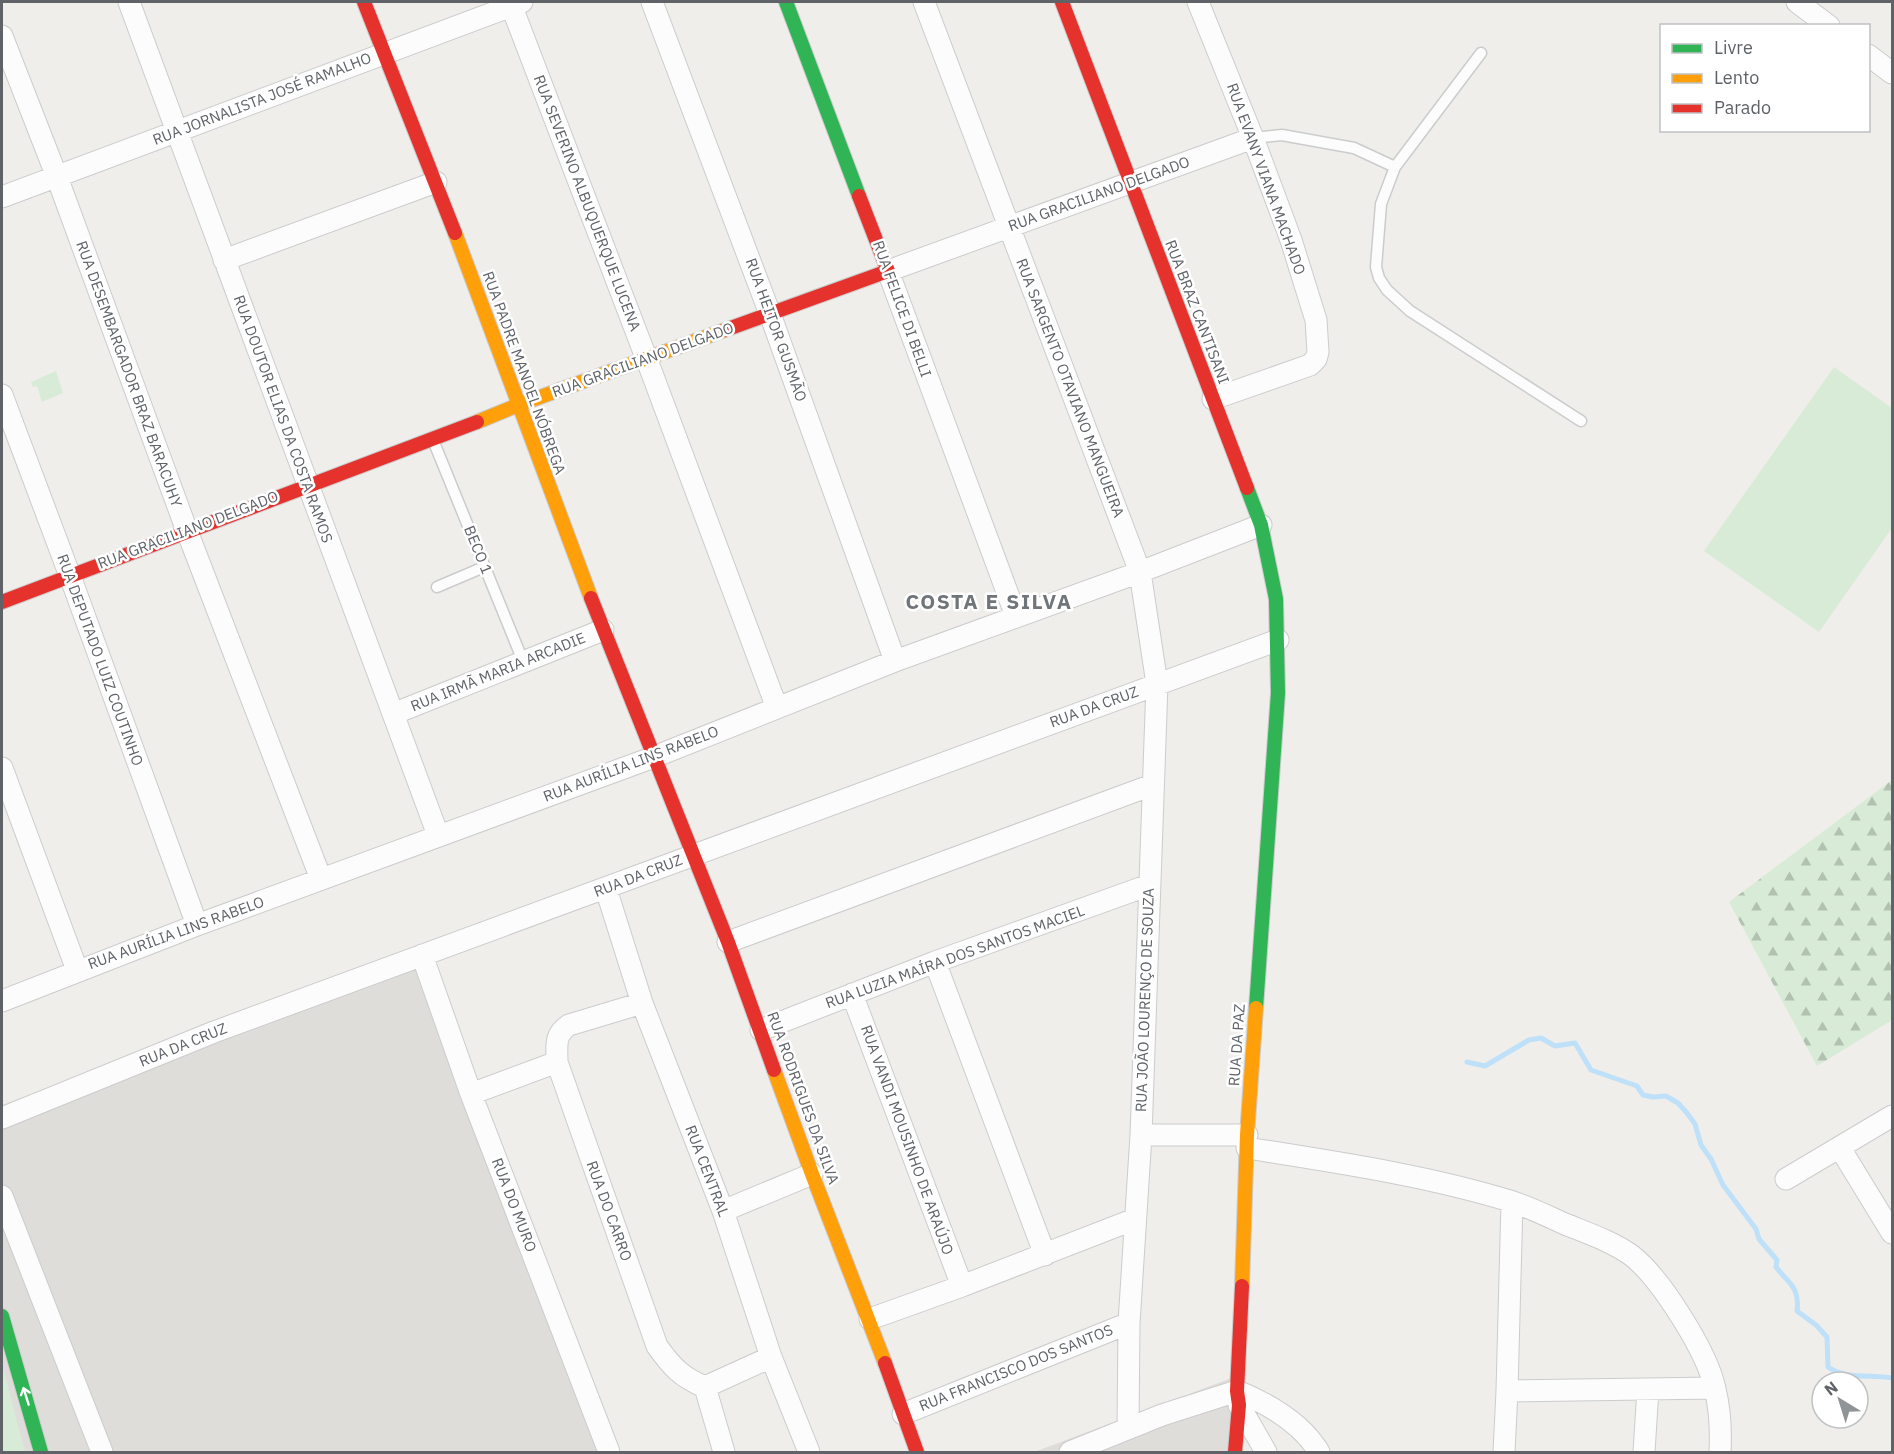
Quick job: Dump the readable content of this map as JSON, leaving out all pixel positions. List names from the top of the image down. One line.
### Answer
{"streets":{"main road":["RUA GRACILIANO DELGADO","RUA FELICE DI BELLI","RUA BRAZ CANTISANI","RUA PADRE MANOEL NÓBREGA","RUA DA PAZ","RUA RODRIGUES DA SILVA"],"street":["RUA JORNALISTA JOSÉ RAMALHO","RUA EVANY VIANA MACHADO","RUA SEVERINO ALBUQUERQUE LUCENA","RUA HEITOR GUSMÃO","RUA DESEMBARGADOR BRAZ BARACUHY","RUA SARGENTO OTAVIANO MANGUEIRA","RUA DOUTOR ELIAS DA COSTA RAMOS","RUA DEPUTADO LUIZ COUTINHO","RUA IRMÃ MARIA ARCADIE","RUA DA CRUZ","RUA AURÍLIA LINS RABELO","RUA LUZIA MAÍRA DOS SANTOS MACIEL","RUA JOÃO LOURENÇO DE SOUZA","RUA VANDI MOUSINHO DE ARAÚJO","RUA CENTRAL","RUA DO MURO","RUA DO CARRO","RUA FRANCISCO DOS SANTOS"],"lane":["BECO 1"]},"crossings":[["RUA JORNALISTA JOSÉ RAMALHO","RUA SEVERINO ALBUQUERQUE LUCENA"],["RUA JORNALISTA JOSÉ RAMALHO","RUA PADRE MANOEL NÓBREGA"],["RUA JORNALISTA JOSÉ RAMALHO","RUA DESEMBARGADOR BRAZ BARACUHY"],["RUA JORNALISTA JOSÉ RAMALHO","RUA DOUTOR ELIAS DA COSTA RAMOS"],["RUA EVANY VIANA MACHADO","RUA GRACILIANO DELGADO"],["RUA EVANY VIANA MACHADO","RUA BRAZ CANTISANI"],["RUA GRACILIANO DELGADO","RUA SEVERINO ALBUQUERQUE LUCENA"],["RUA GRACILIANO DELGADO","RUA FELICE DI BELLI"],["RUA GRACILIANO DELGADO","RUA BRAZ CANTISANI"],["RUA GRACILIANO DELGADO","RUA HEITOR GUSMÃO"],["RUA GRACILIANO DELGADO","RUA PADRE MANOEL NÓBREGA"],["RUA GRACILIANO DELGADO","RUA DESEMBARGADOR BRAZ BARACUHY"],["RUA GRACILIANO DELGADO","RUA SARGENTO OTAVIANO MANGUEIRA"],["RUA GRACILIANO DELGADO","RUA DOUTOR ELIAS DA COSTA RAMOS"],["RUA GRACILIANO DELGADO","BECO 1"],["RUA GRACILIANO DELGADO","RUA DEPUTADO LUIZ COUTINHO"],["RUA SEVERINO ALBUQUERQUE LUCENA","RUA AURÍLIA LINS RABELO"],["RUA FELICE DI BELLI","RUA AURÍLIA LINS RABELO"],["RUA BRAZ CANTISANI","RUA DA CRUZ"],["RUA BRAZ CANTISANI","RUA AURÍLIA LINS RABELO"],["RUA BRAZ CANTISANI","RUA DA PAZ"],["RUA HEITOR GUSMÃO","RUA AURÍLIA LINS RABELO"],["RUA PADRE MANOEL NÓBREGA","RUA IRMÃ MARIA ARCADIE"],["RUA PADRE MANOEL NÓBREGA","RUA AURÍLIA LINS RABELO"],["RUA PADRE MANOEL NÓBREGA","RUA RODRIGUES DA SILVA"],["RUA DESEMBARGADOR BRAZ BARACUHY","RUA AURÍLIA LINS RABELO"],["RUA SARGENTO OTAVIANO MANGUEIRA","RUA AURÍLIA LINS RABELO"],["RUA SARGENTO OTAVIANO MANGUEIRA","RUA JOÃO LOURENÇO DE SOUZA"],["RUA DOUTOR ELIAS DA COSTA RAMOS","RUA IRMÃ MARIA ARCADIE"],["RUA DOUTOR ELIAS DA COSTA RAMOS","RUA AURÍLIA LINS RABELO"],["BECO 1","RUA IRMÃ MARIA ARCADIE"],["RUA DEPUTADO LUIZ COUTINHO","RUA AURÍLIA LINS RABELO"],["RUA DA CRUZ","RUA JOÃO LOURENÇO DE SOUZA"],["RUA DA CRUZ","RUA DA PAZ"],["RUA DA CRUZ","RUA RODRIGUES DA SILVA"],["RUA DA CRUZ","RUA CENTRAL"],["RUA DA CRUZ","RUA DO MURO"],["RUA AURÍLIA LINS RABELO","RUA JOÃO LOURENÇO DE SOUZA"],["RUA AURÍLIA LINS RABELO","RUA RODRIGUES DA SILVA"],["RUA LUZIA MAÍRA DOS SANTOS MACIEL","RUA JOÃO LOURENÇO DE SOUZA"],["RUA LUZIA MAÍRA DOS SANTOS MACIEL","RUA RODRIGUES DA SILVA"],["RUA LUZIA MAÍRA DOS SANTOS MACIEL","RUA VANDI MOUSINHO DE ARAÚJO"],["RUA JOÃO LOURENÇO DE SOUZA","RUA FRANCISCO DOS SANTOS"],["RUA RODRIGUES DA SILVA","RUA FRANCISCO DOS SANTOS"],["RUA CENTRAL","RUA DO CARRO"]],"districts":["COSTA E SILVA"],"legend":["Livre","Lento","Parado"],"north":"top left"}
